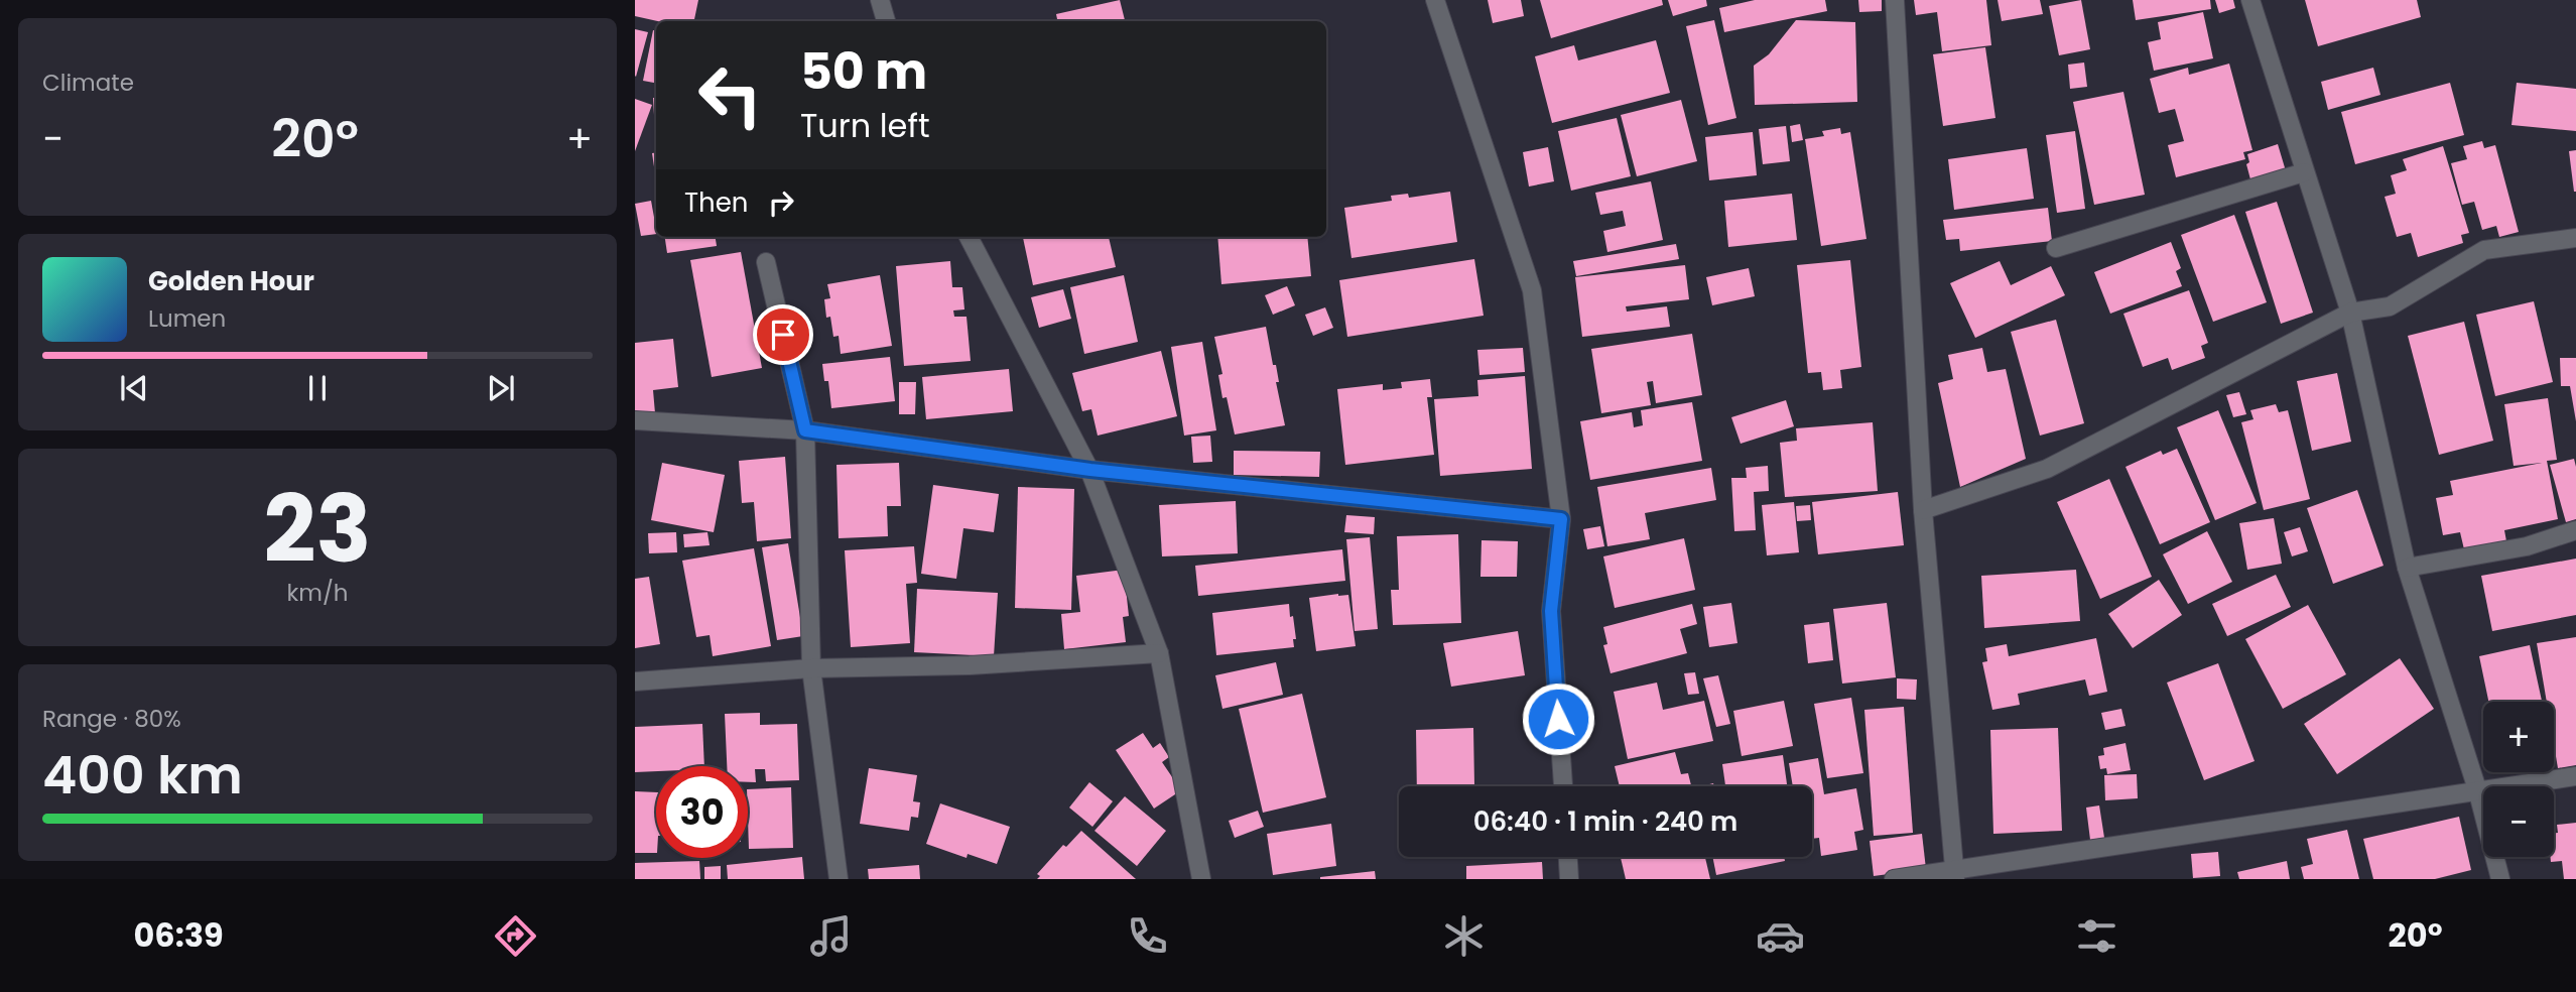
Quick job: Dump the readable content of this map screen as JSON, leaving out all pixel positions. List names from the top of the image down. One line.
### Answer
{"page":{"tile":["Climate",["23","km/h"],["Range · 80%","400 km"]],"turn":["50 m","Turn left"],"heat":["−","20°","+"],"then":"Then","song":["Golden Hour","Lumen"],"map_buttons":["+","−"],"limit":"30","trip":"06:40 · 1 min · 240 m","tabs":["06:39","20°"]}}
